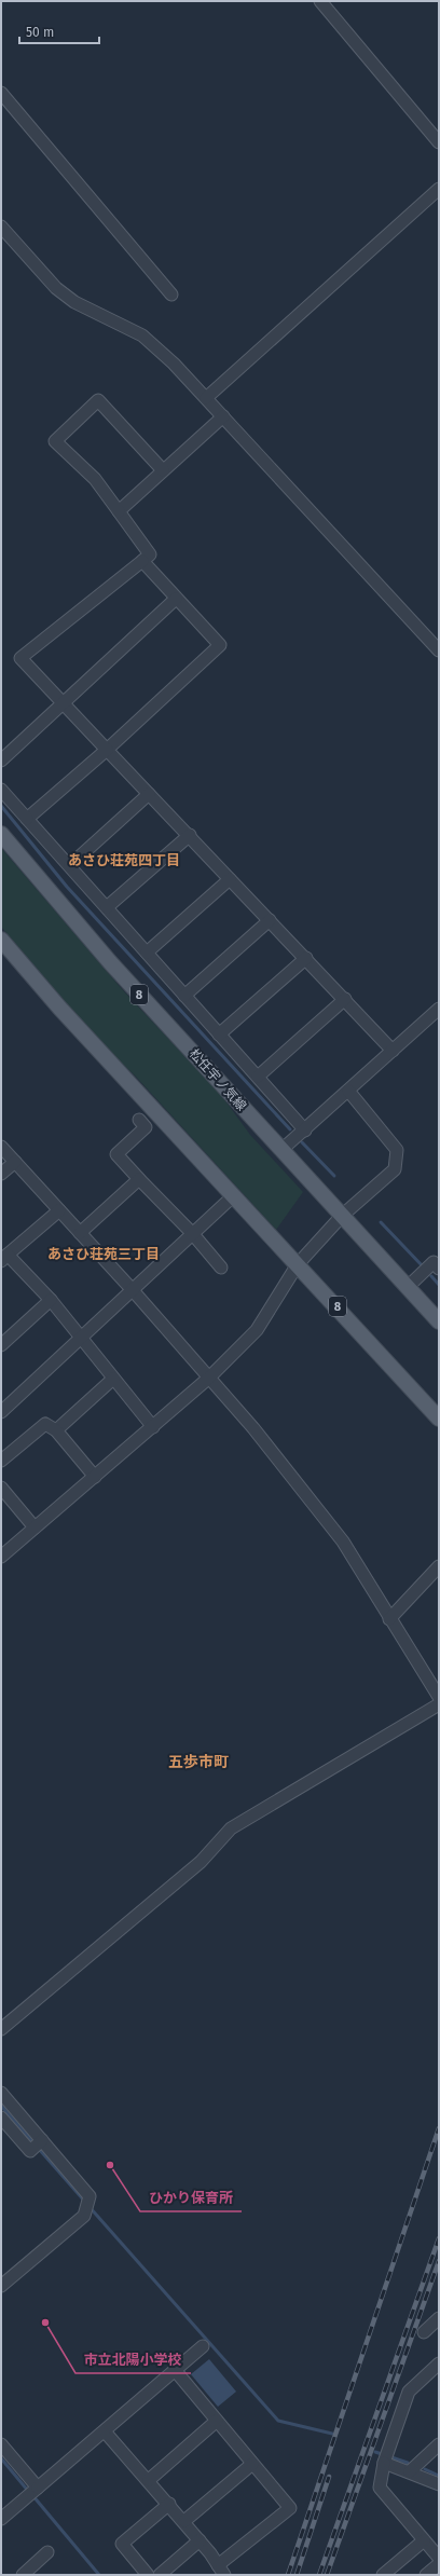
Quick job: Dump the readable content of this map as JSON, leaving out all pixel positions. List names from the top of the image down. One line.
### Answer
{"streets":{"main road":["8","松任宇ノ気線"]},"districts":["あさひ荘苑四丁目","あさひ荘苑三丁目","五歩市町"],"places":["ひかり保育所","市立北陽小学校"],"scale_bar":"50 m"}
